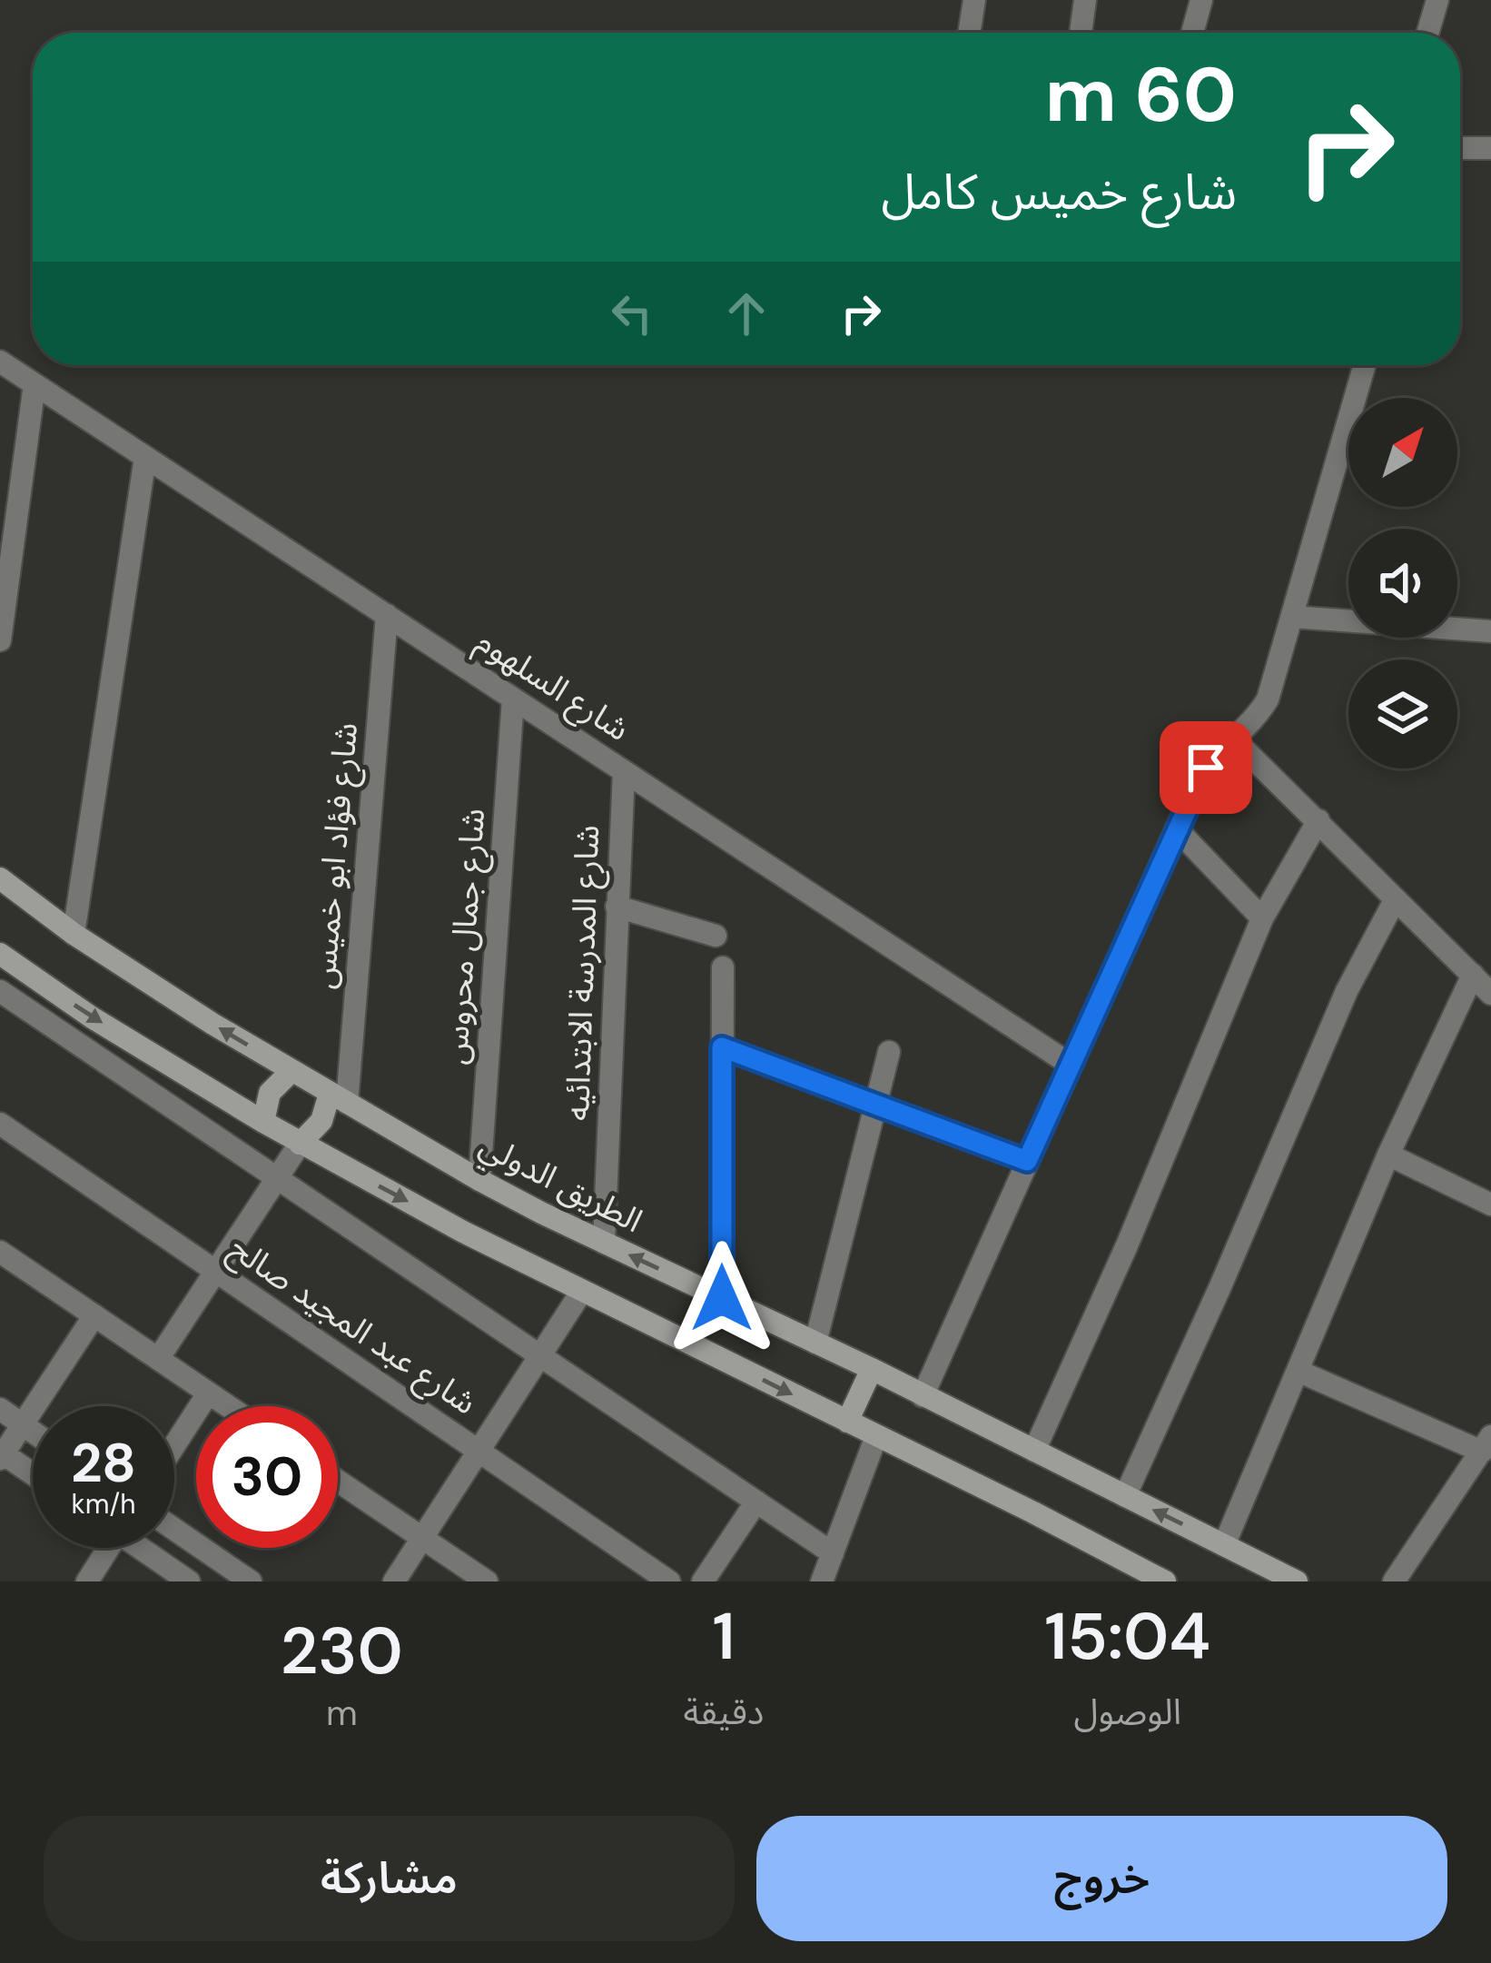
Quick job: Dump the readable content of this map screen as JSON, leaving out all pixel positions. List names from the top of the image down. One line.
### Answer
{"streets":{"street":["شارع السلهوم","شارع فؤاد ابو خميس","شارع جمال محروس","شارع المدرسة الابتدائيه","الطريق الدولي","شارع عبد المجيد صالح"]},"crossings":[["شارع السلهوم","شارع فؤاد ابو خميس"],["شارع السلهوم","شارع جمال محروس"],["شارع السلهوم","شارع المدرسة الابتدائيه"],["شارع فؤاد ابو خميس","الطريق الدولي"],["شارع جمال محروس","الطريق الدولي"],["شارع المدرسة الابتدائيه","الطريق الدولي"]],"north":"top right","page":{"turn":["60 m","شارع خميس كامل"],"speed":"28 km/h","limit":"30","eta":["15:04","الوصول","1","دقيقة","230","m"],"buttons":["خروج","مشاركة"]}}
